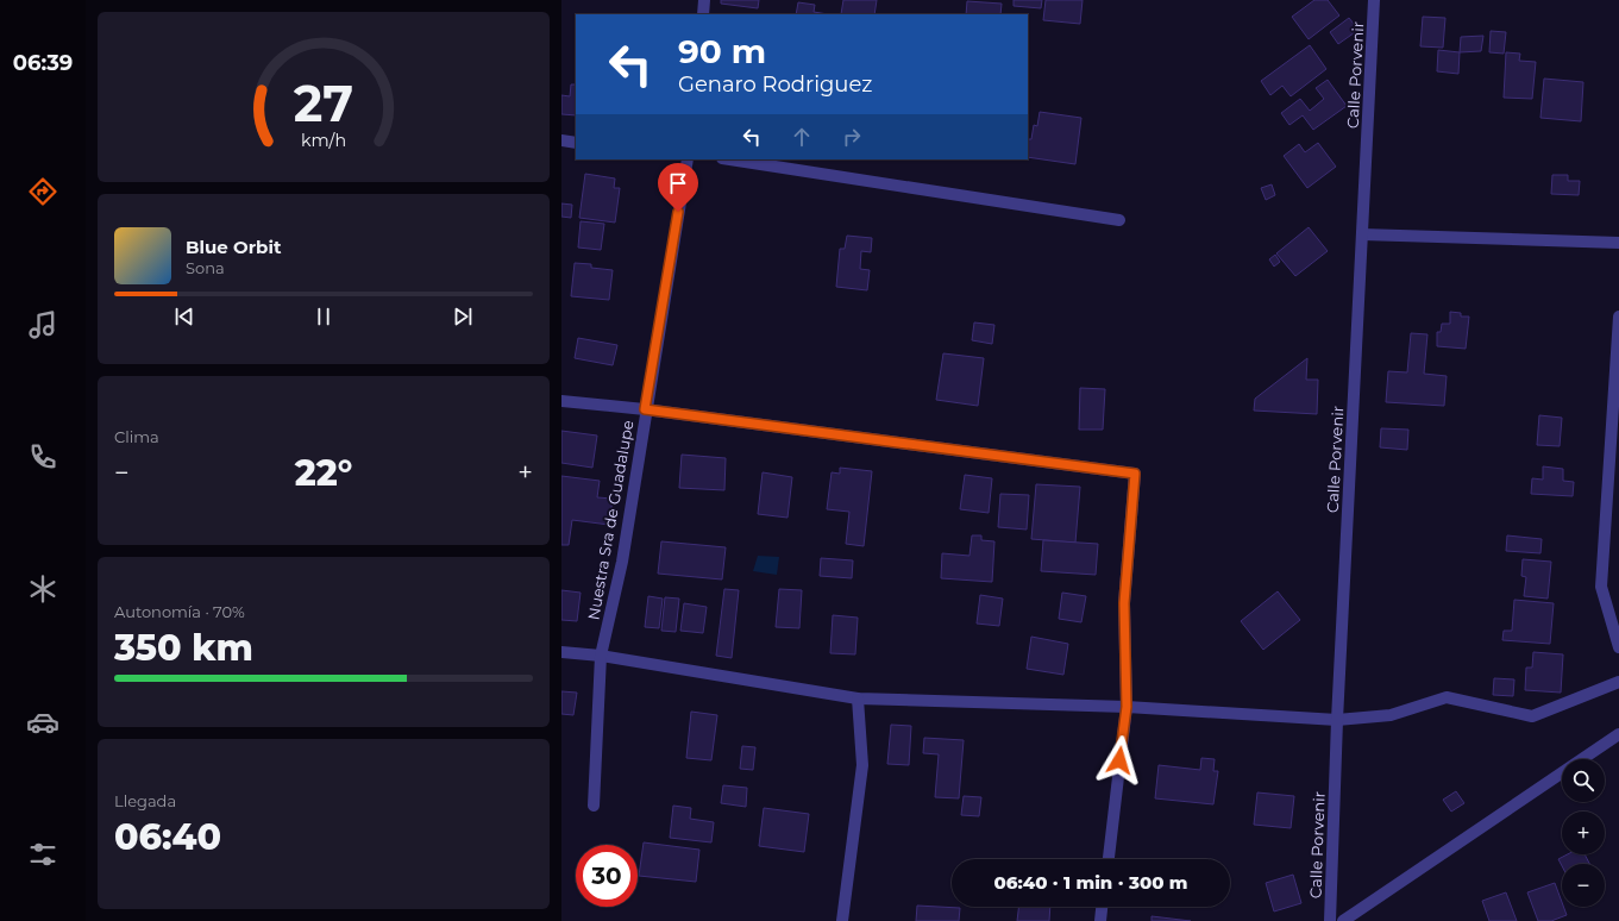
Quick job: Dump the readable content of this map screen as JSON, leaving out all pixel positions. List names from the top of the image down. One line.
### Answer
{"streets":{"street":["Calle Porvenir","Nuestra Sra de Guadalupe"]},"page":{"tabs":"06:39","turn":["90 m","Genaro Rodriguez"],"song":["Blue Orbit","Sona"],"tile":["Clima",["Autonomía · 70%","350 km"],["Llegada","06:40"]],"heat":["−","22°","+"],"map_buttons":["+","−"],"limit":"30","trip":"06:40 · 1 min · 300 m","gauge":["27","km/h"]}}
